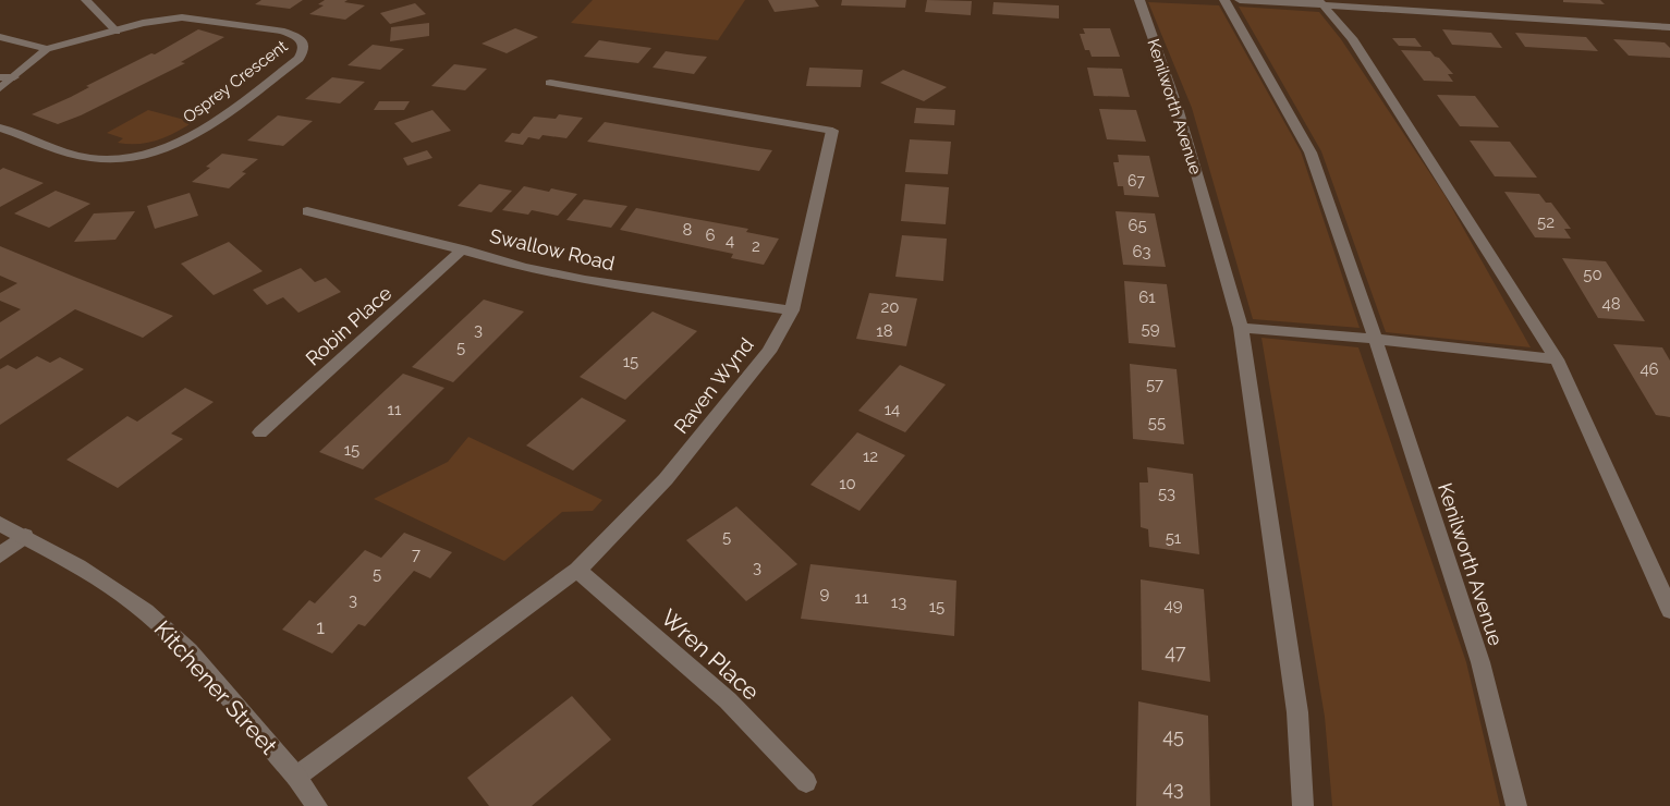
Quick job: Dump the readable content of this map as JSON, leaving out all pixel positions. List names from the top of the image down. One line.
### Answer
{"streets":{"street":["Osprey Crescent","Kenilworth Avenue","Swallow Road","Robin Place","Raven Wynd","Wren Place","Kitchener Street"]},"crossings":[["Swallow Road","Robin Place"],["Swallow Road","Raven Wynd"],["Raven Wynd","Wren Place"],["Raven Wynd","Kitchener Street"]],"house_numbers":["67","52","65","8","6","4","2","63","50","61","48","20","59","3","18","5","15","46","57","11","14","55","15","12","10","53","5","51","7","3","5","9","11","3","13","49","15","1","47","45","43"]}
